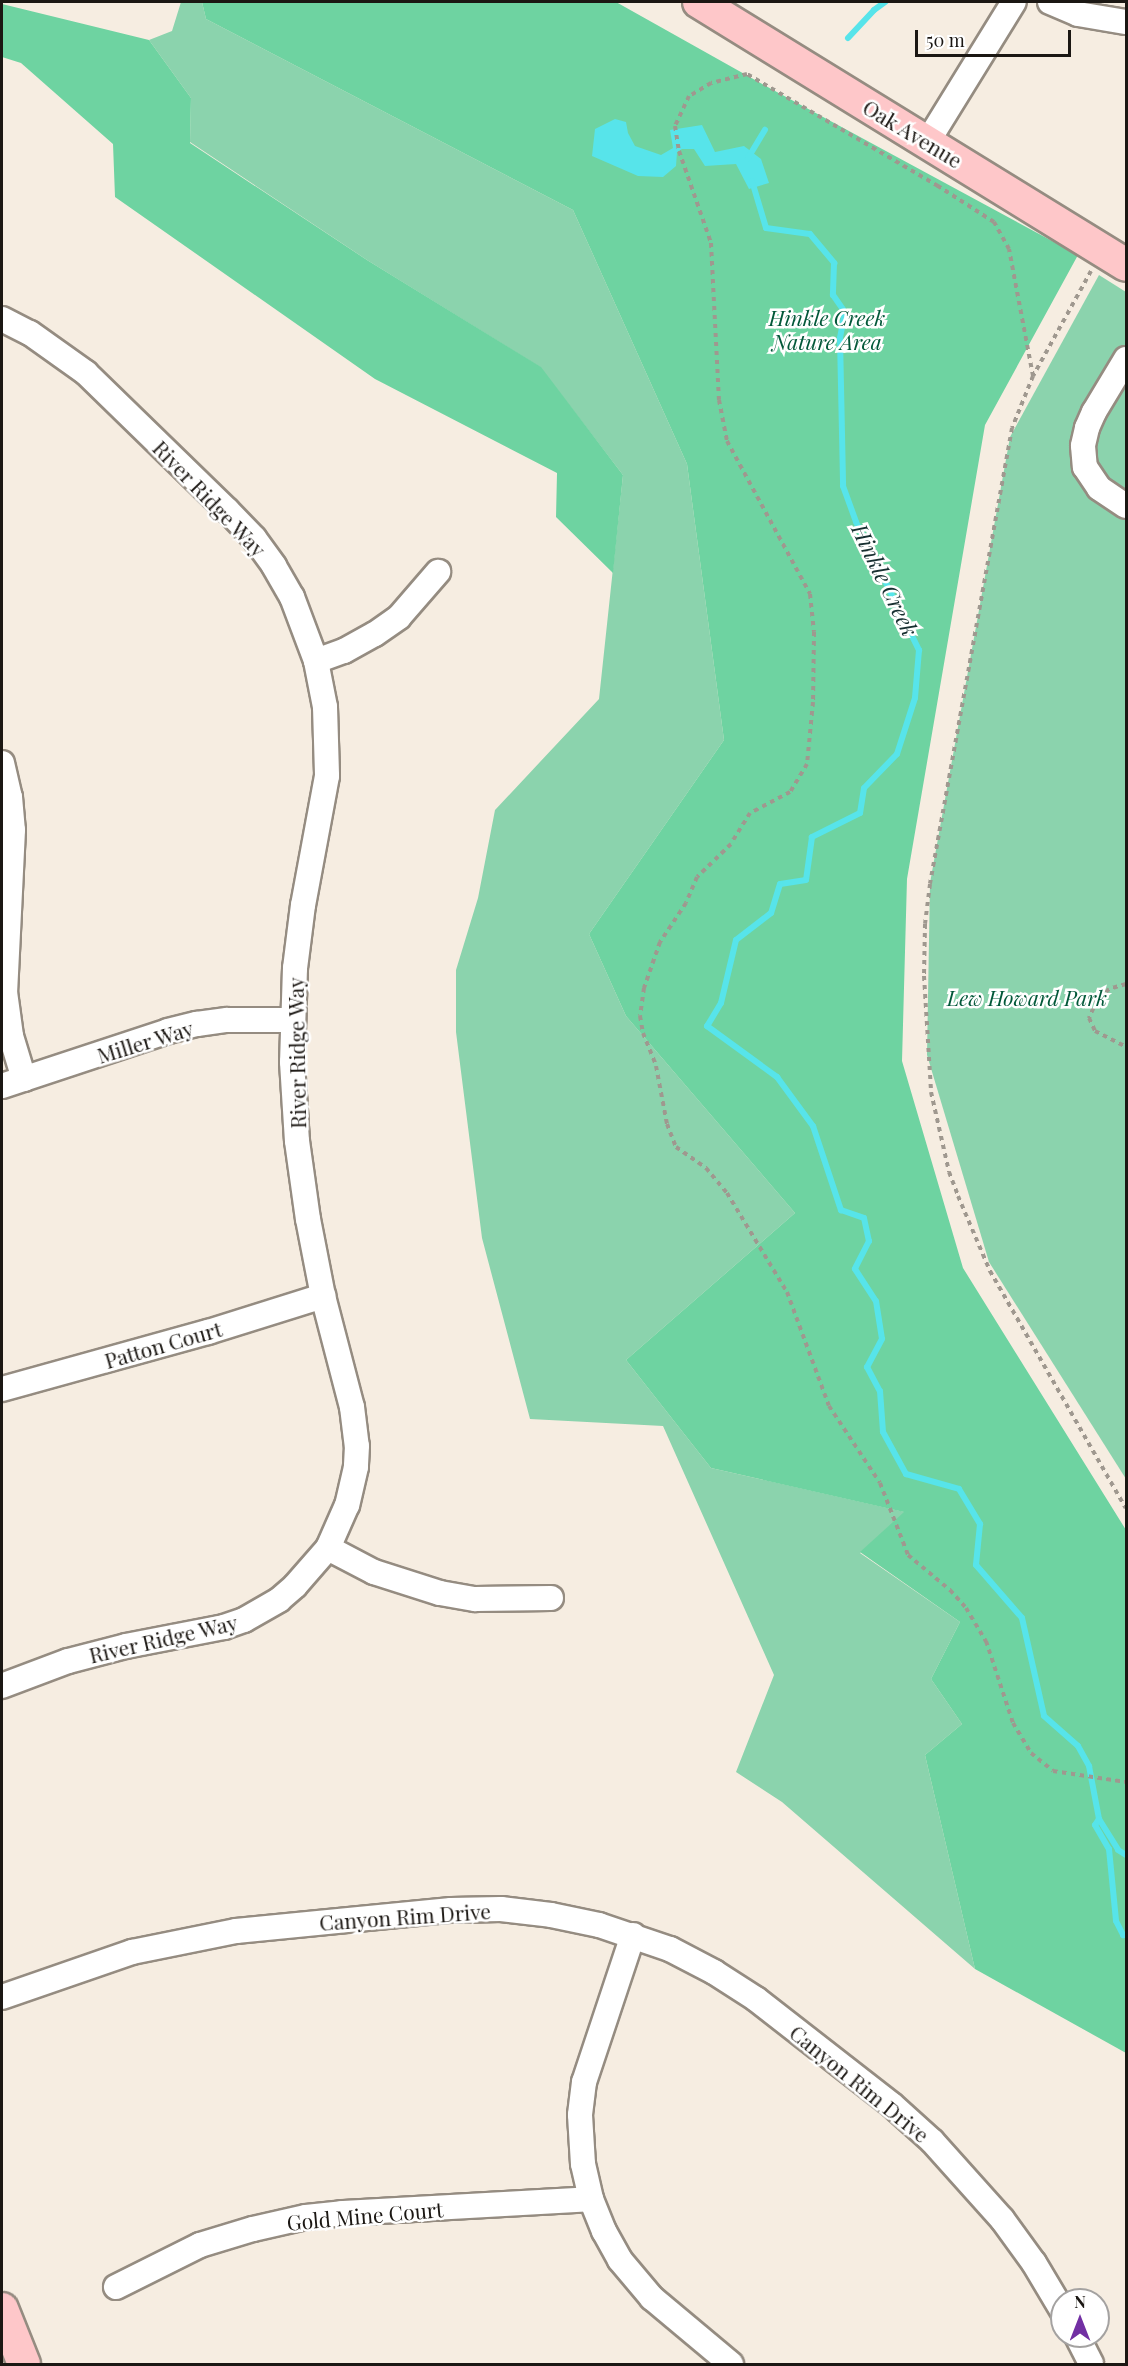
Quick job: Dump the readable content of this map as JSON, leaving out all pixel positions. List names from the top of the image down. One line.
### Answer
{"streets":{"main road":["Oak Avenue"],"street":["River Ridge Way","Miller Way","Patton Court","Canyon Rim Drive","Gold Mine Court"]},"crossings":[["River Ridge Way","Miller Way"],["River Ridge Way","Patton Court"]],"water":["Hinkle Creek"],"parks":["Hinkle Creek Nature Area","Lew Howard Park"],"scale_bar":"50 m","north":"top"}
